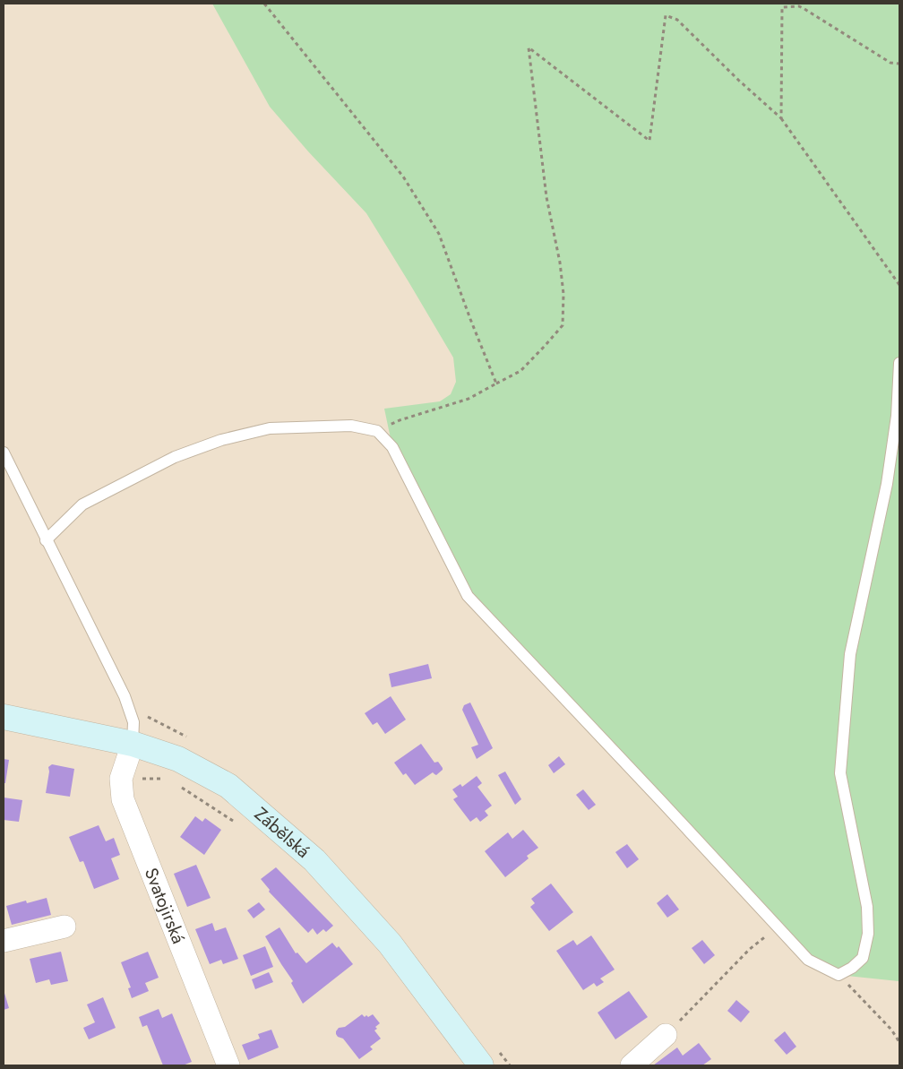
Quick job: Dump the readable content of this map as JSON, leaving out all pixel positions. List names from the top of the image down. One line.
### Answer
{"streets":{"main road":["Zábělská"],"street":["Svatojirská"]},"crossings":[["Zábělská","Svatojirská"]]}
